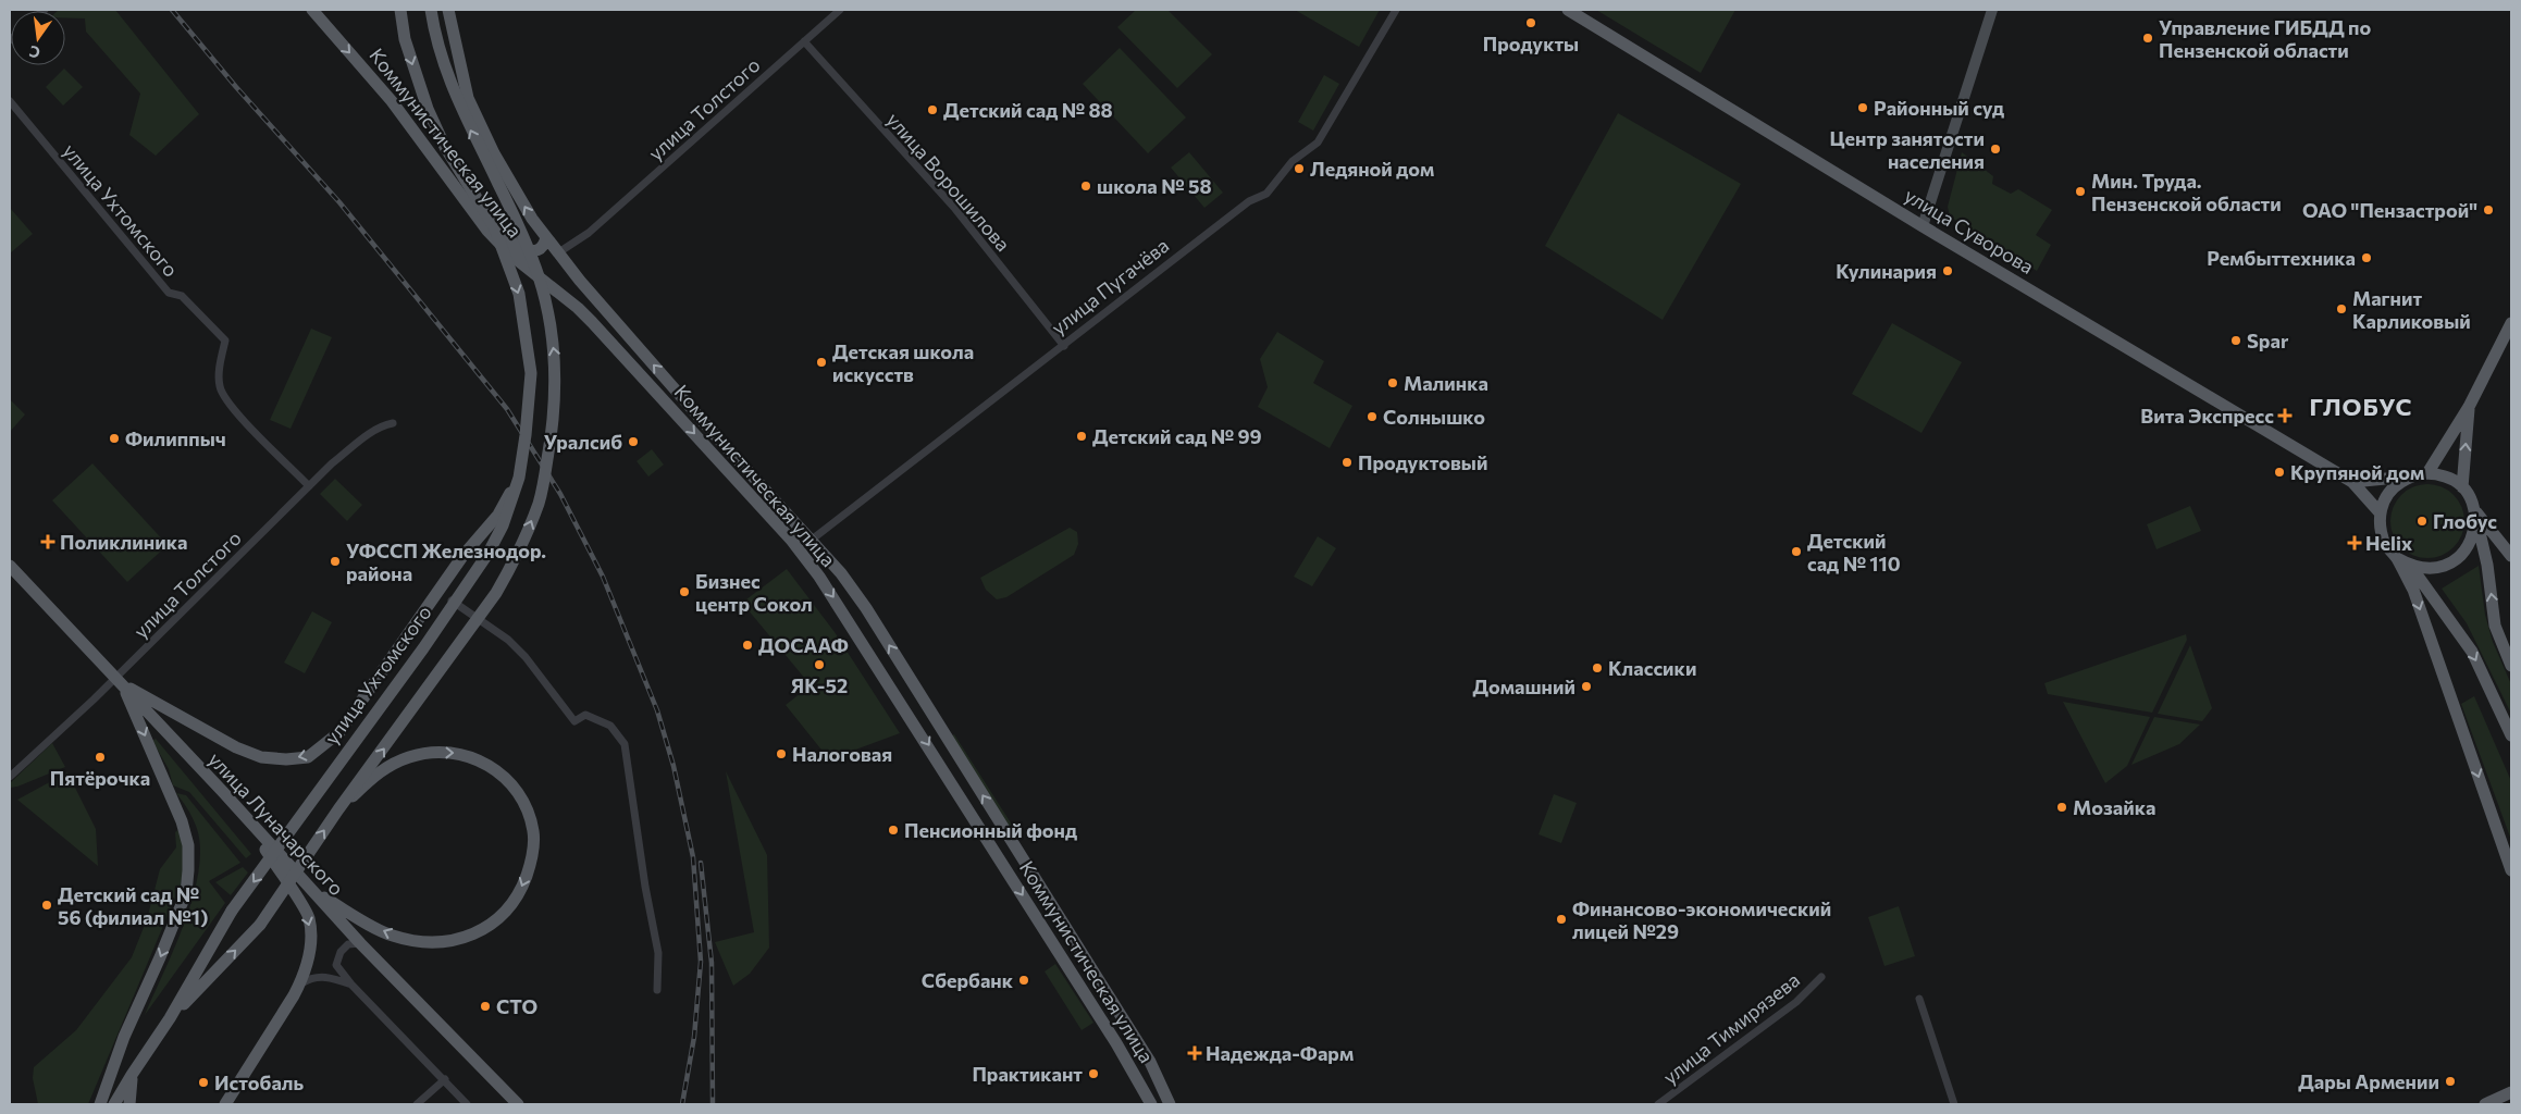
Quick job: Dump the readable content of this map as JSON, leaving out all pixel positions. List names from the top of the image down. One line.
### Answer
{"streets":{"main road":["Коммунистическая улица","улица Суворова","улица Пугачёва","улица Луначарского"],"street":["улица Толстого","улица Ворошилова","улица Ухтомского","улица Тимирязева"]},"crossings":[["улица Толстого","Коммунистическая улица"],["улица Толстого","улица Ворошилова"],["улица Толстого","улица Ухтомского"],["улица Толстого","улица Луначарского"],["Коммунистическая улица","улица Пугачёва"],["улица Ворошилова","улица Пугачёва"],["улица Ухтомского","улица Луначарского"]],"districts":["ГЛОБУС"],"places":{"other":["Продукты","Управление ГИБДД по Пензенской области","Районный суд","Детский сад № 88","Центр занятости населения","Ледяной дом","школа № 58","Мин. Труда. Пензенской области","ОАО \"Пензастрой\"","Рембыттехника","Кулинария","Магнит Карликовый","Spar","Детская школа искусств","Малинка","Солнышко","Детский сад № 99","Филиппыч","Уралсиб","Продуктовый","Крупяной дом","Глобус","Детский сад № 110","УФССП Железнодор. района","Бизнес центр Сокол","ДОСААФ","ЯК-52","Классики","Домашний","Налоговая","Пятёрочка","Мозайка","Пенсионный фонд","Детский сад № 56 (филиал №1)","Финансово-экономический лицей №29","Сбербанк","СТО","Практикант","Дары Армении","Истобаль"],"health":["Вита Экспресс","Поликлиника","Helix","Надежда-Фарм"]},"north":"bottom"}
